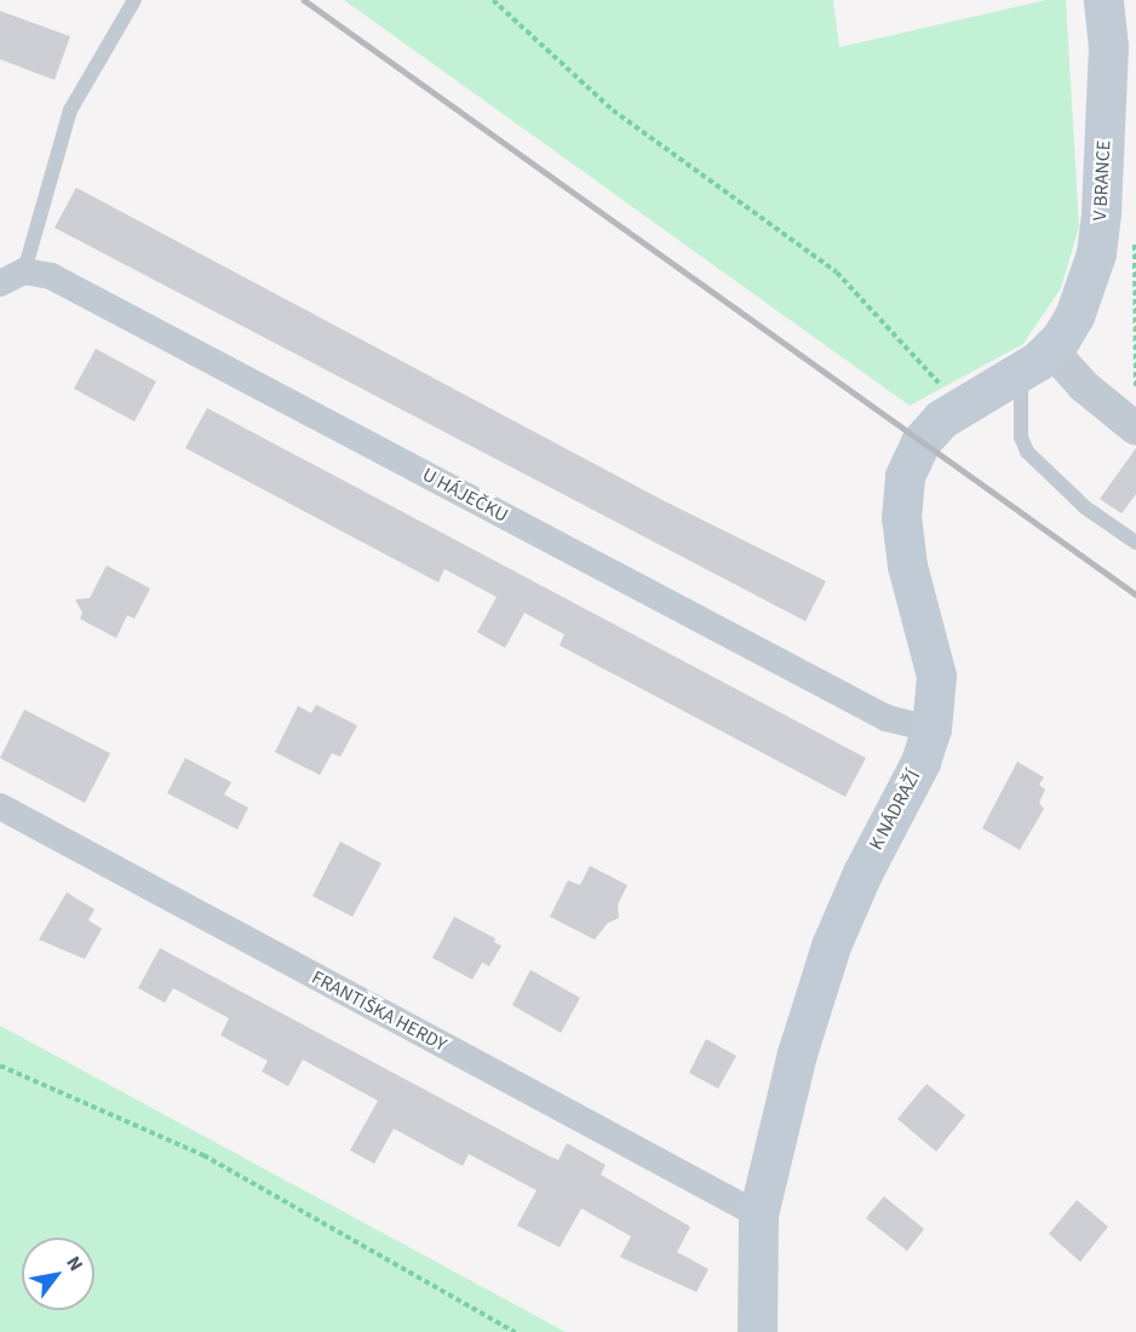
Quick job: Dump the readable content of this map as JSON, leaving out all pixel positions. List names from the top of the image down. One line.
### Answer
{"streets":{"main road":["V BRANCE","K NÁDRAŽÍ"],"street":["U HÁJEČKU","FRANTIŠKA HERDY"]},"crossings":[["V BRANCE","K NÁDRAŽÍ"],["U HÁJEČKU","K NÁDRAŽÍ"],["K NÁDRAŽÍ","FRANTIŠKA HERDY"]],"north":"top right"}
